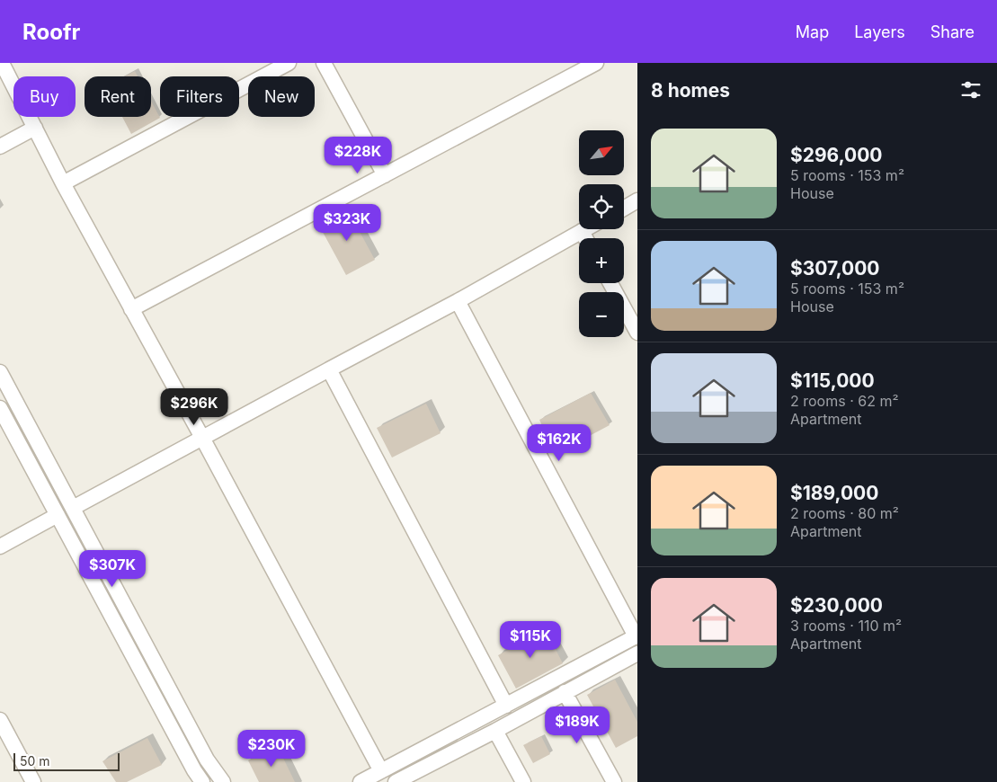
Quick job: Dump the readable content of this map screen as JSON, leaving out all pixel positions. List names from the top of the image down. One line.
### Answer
{"scale_bar":"50 m","north":"top right","page":{"header":"Roofr","nav":["Map","Layers","Share"],"heading":"8 homes","chip":["Buy","Rent","Filters","New"],"list":[{"name":"$296,000","note":"5 rooms · 153 m² · House"},{"name":"$307,000","note":"5 rooms · 153 m² · House"},{"name":"$115,000","note":"2 rooms · 62 m² · Apartment"},{"name":"$189,000","note":"2 rooms · 80 m² · Apartment"},{"name":"$230,000","note":"3 rooms · 110 m² · Apartment"}],"map_buttons":["+","−"],"price":["$228K","$323K","$296K","$162K","$307K","$115K","$189K","$230K"],"scale":"50 m"}}
